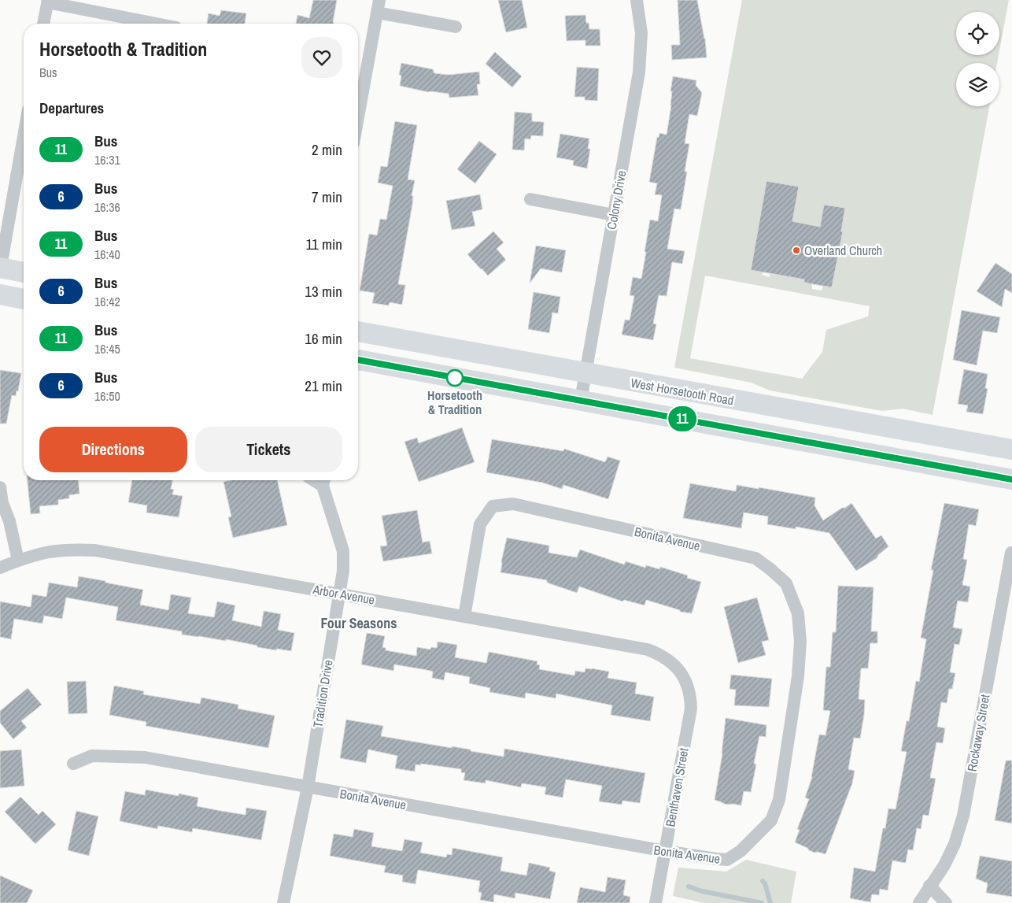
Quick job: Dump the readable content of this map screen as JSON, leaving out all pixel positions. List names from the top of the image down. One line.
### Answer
{"streets":{"main road":["West Horsetooth Road"],"street":["Colony Drive","Bonita Avenue","Arbor Avenue","Tradition Drive","Rockaway Street","Benthaven Street"]},"crossings":[["Colony Drive","West Horsetooth Road"],["Bonita Avenue","Arbor Avenue"],["Bonita Avenue","Tradition Drive"],["Bonita Avenue","Benthaven Street"],["Arbor Avenue","Tradition Drive"],["Arbor Avenue","Benthaven Street"]],"districts":["Four Seasons"],"places":["Overland Church","Horsetooth & Tradition"],"lines":["bus line 11"],"page":{"on_map":"11","heading":[["Horsetooth & Tradition","Bus"],"Departures"],"list":[{"mark":"11","name":"Bus","note":"16:31","value":"2 min"},{"mark":"6","name":"Bus","note":"16:36","value":"7 min"},{"mark":"11","name":"Bus","note":"16:40","value":"11 min"},{"mark":"6","name":"Bus","note":"16:42","value":"13 min"},{"mark":"11","name":"Bus","note":"16:45","value":"16 min"},{"mark":"6","name":"Bus","note":"16:50","value":"21 min"}],"buttons":["Directions","Tickets"]}}
